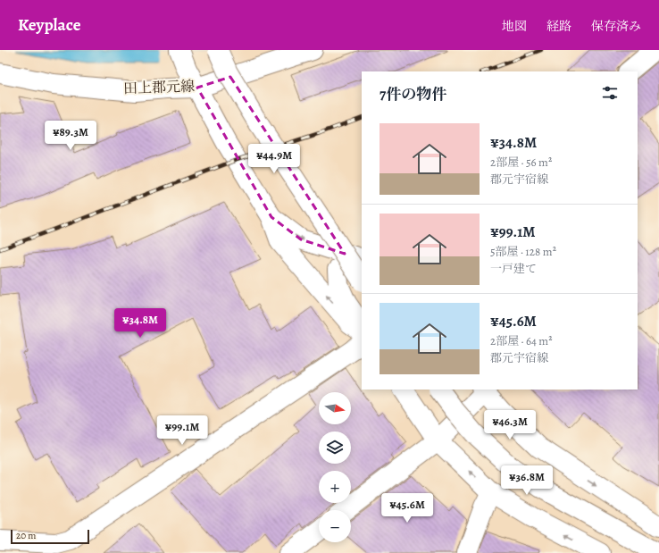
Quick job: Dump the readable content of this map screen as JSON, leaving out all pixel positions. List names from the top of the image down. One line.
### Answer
{"streets":{"street":["田上郡元線"]},"scale_bar":"20 m","north":"right","page":{"header":"Keyplace","nav":["地図","経路","保存済み"],"heading":"7件の物件","list":[{"name":"¥34.8M","note":"2部屋 · 56 m² · 郡元宇宿線"},{"name":"¥99.1M","note":"5部屋 · 128 m² · 一戸建て"},{"name":"¥45.6M","note":"2部屋 · 64 m² · 郡元宇宿線"}],"price":["¥89.3M","¥44.9M","¥34.8M","¥46.3M","¥99.1M","¥36.8M","¥45.6M"],"map_buttons":["+","−"],"scale":"20 m"}}
